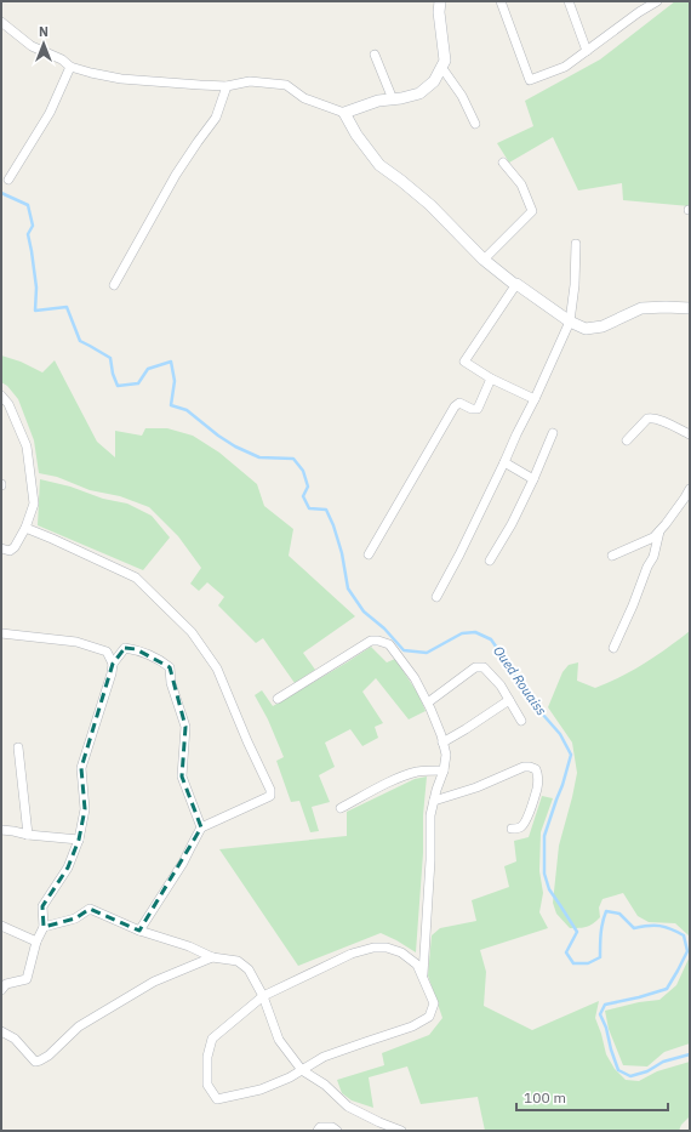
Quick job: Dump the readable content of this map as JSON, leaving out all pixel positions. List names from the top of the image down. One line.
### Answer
{"water":["Oued Rouaiss"],"scale_bar":"100 m","north":"top"}
